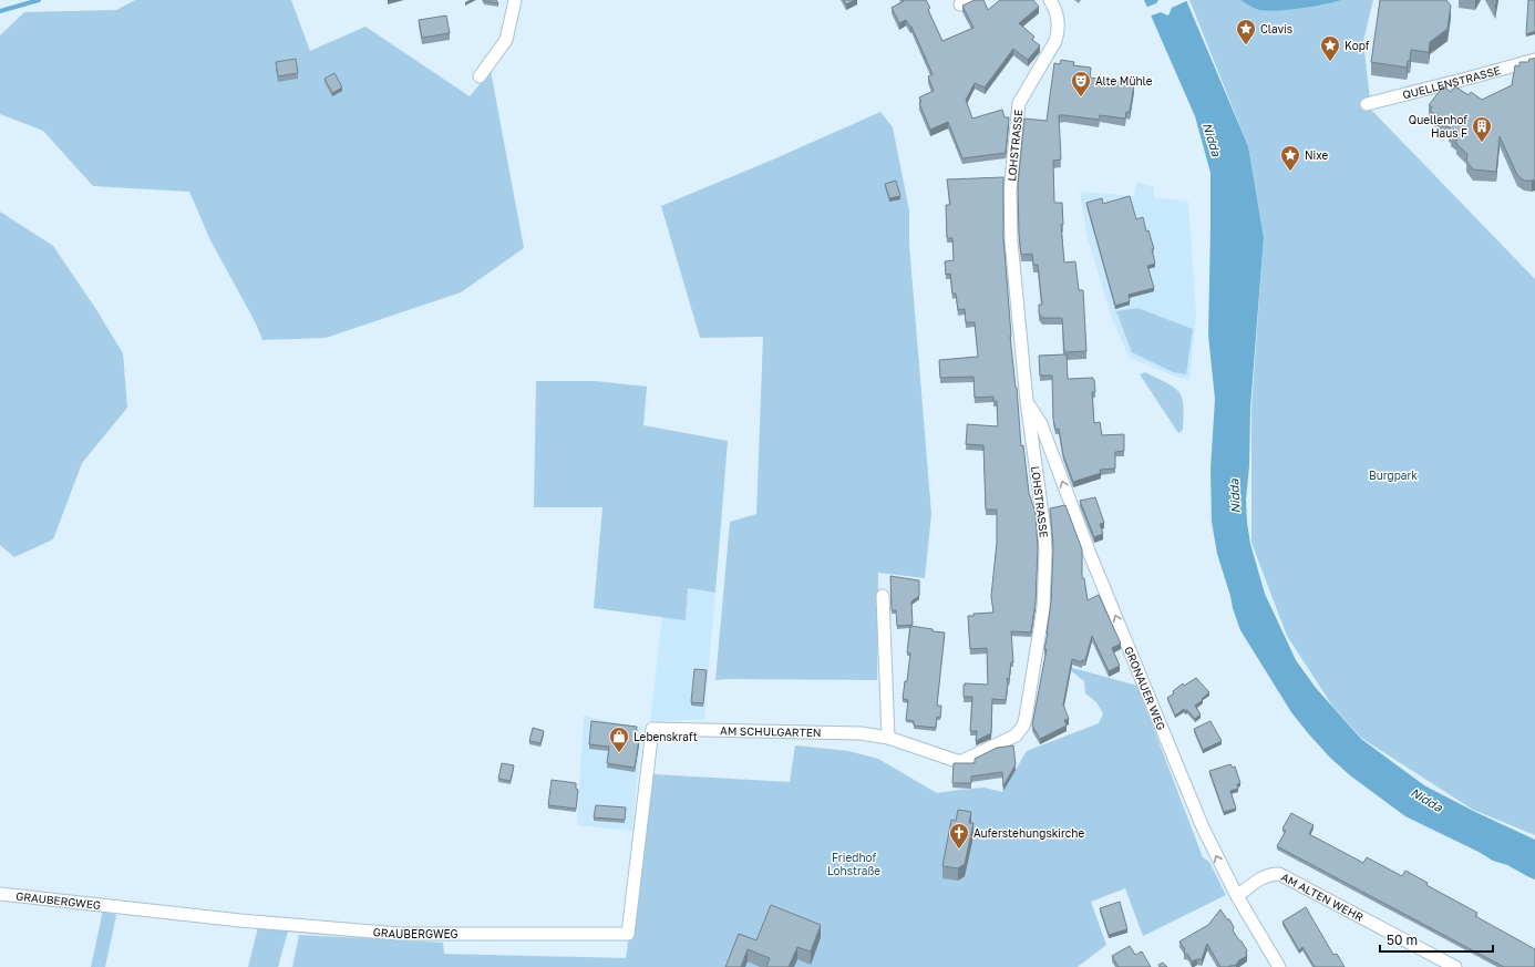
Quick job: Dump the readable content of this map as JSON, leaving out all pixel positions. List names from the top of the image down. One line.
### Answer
{"streets":{"street":["QUELLENSTRASSE","LOHSTRASSE","GRONAUER WEG","AM SCHULGARTEN","AM ALTEN WEHR","GRAUBERGWEG"]},"crossings":[["LOHSTRASSE","GRONAUER WEG"],["LOHSTRASSE","AM SCHULGARTEN"],["GRONAUER WEG","AM ALTEN WEHR"],["AM SCHULGARTEN","GRAUBERGWEG"]],"one_way":["GRONAUER WEG"],"water":["Nidda"],"parks":["Burgpark","Friedhof Lohstraße"],"places":{"place":["Clavis","Kopf","Nixe"],"theatre":["Alte Mühle"],"building":["Quellenhof Haus F"],"shop":["Lebenskraft"],"church":["Auferstehungskirche"]},"scale_bar":"50 m"}
